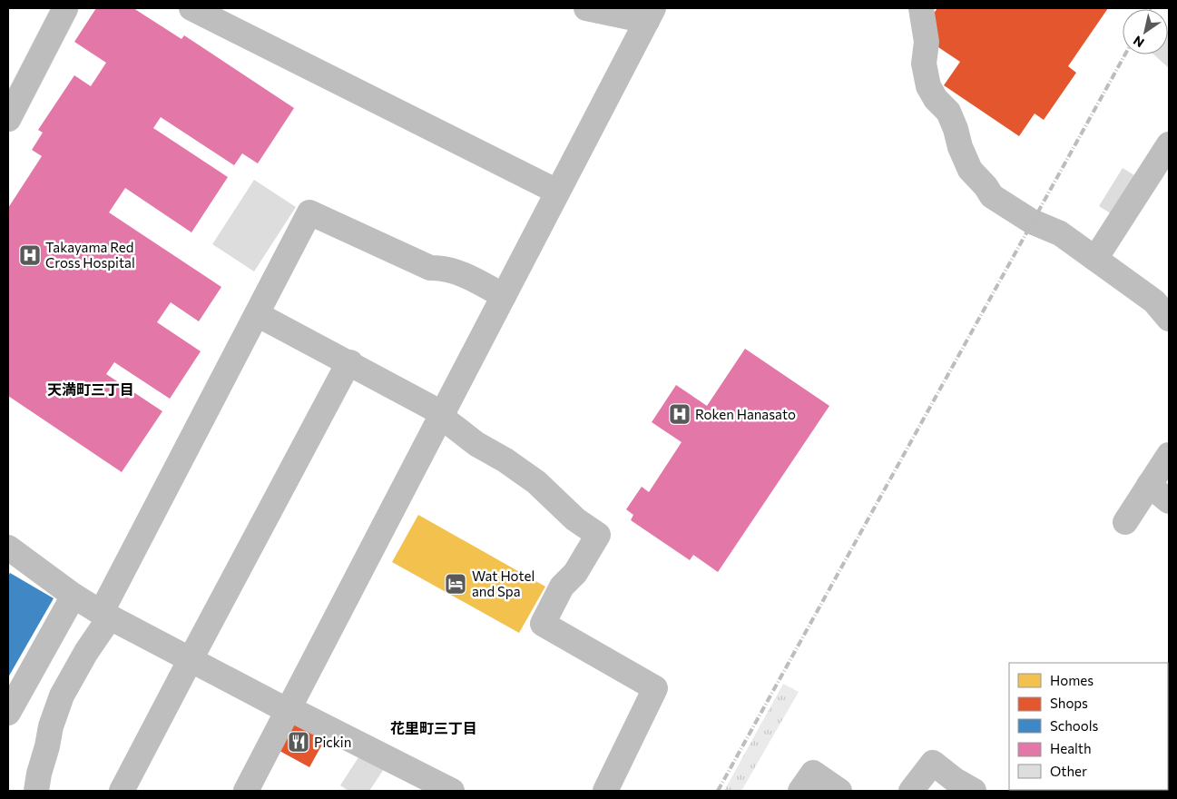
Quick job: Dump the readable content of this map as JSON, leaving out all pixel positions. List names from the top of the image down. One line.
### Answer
{"districts":["天満町三丁目","花里町三丁目"],"places":{"hospital":["Takayama Red Cross Hospital","Roken Hanasato"],"hotel":["Wat Hotel and Spa"],"restaurant":["Pickin"]},"legend":["Homes","Shops","Schools","Health","Other"],"north":"bottom left"}
